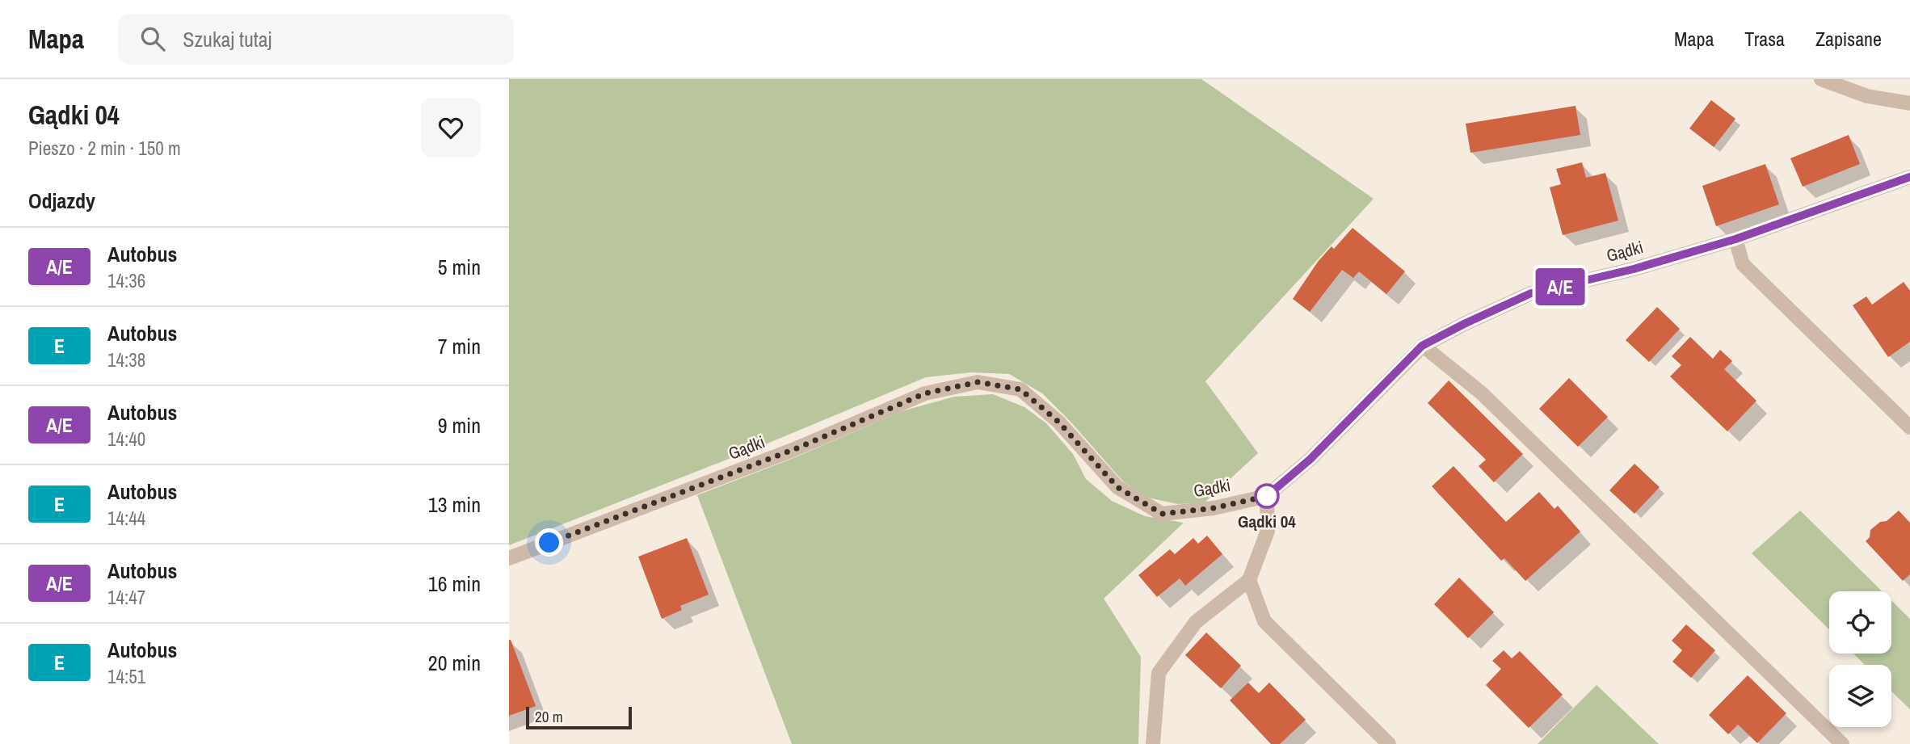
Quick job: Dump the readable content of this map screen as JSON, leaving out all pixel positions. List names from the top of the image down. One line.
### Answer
{"streets":{"street":["Gądki"]},"places":["Gądki 04"],"lines":["bus line A/E"],"scale_bar":"20 m","page":{"header":"Mapa","search":"Szukaj tutaj","nav":["Mapa","Trasa","Zapisane"],"heading":[["Gądki 04","Pieszo · 2 min · 150 m"],"Odjazdy"],"on_map":"A/E","list":[{"mark":"A/E","name":"Autobus","note":"14:36","value":"5 min"},{"mark":"E","name":"Autobus","note":"14:38","value":"7 min"},{"mark":"A/E","name":"Autobus","note":"14:40","value":"9 min"},{"mark":"E","name":"Autobus","note":"14:44","value":"13 min"},{"mark":"A/E","name":"Autobus","note":"14:47","value":"16 min"},{"mark":"E","name":"Autobus","note":"14:51","value":"20 min"}],"scale":"20 m"}}
